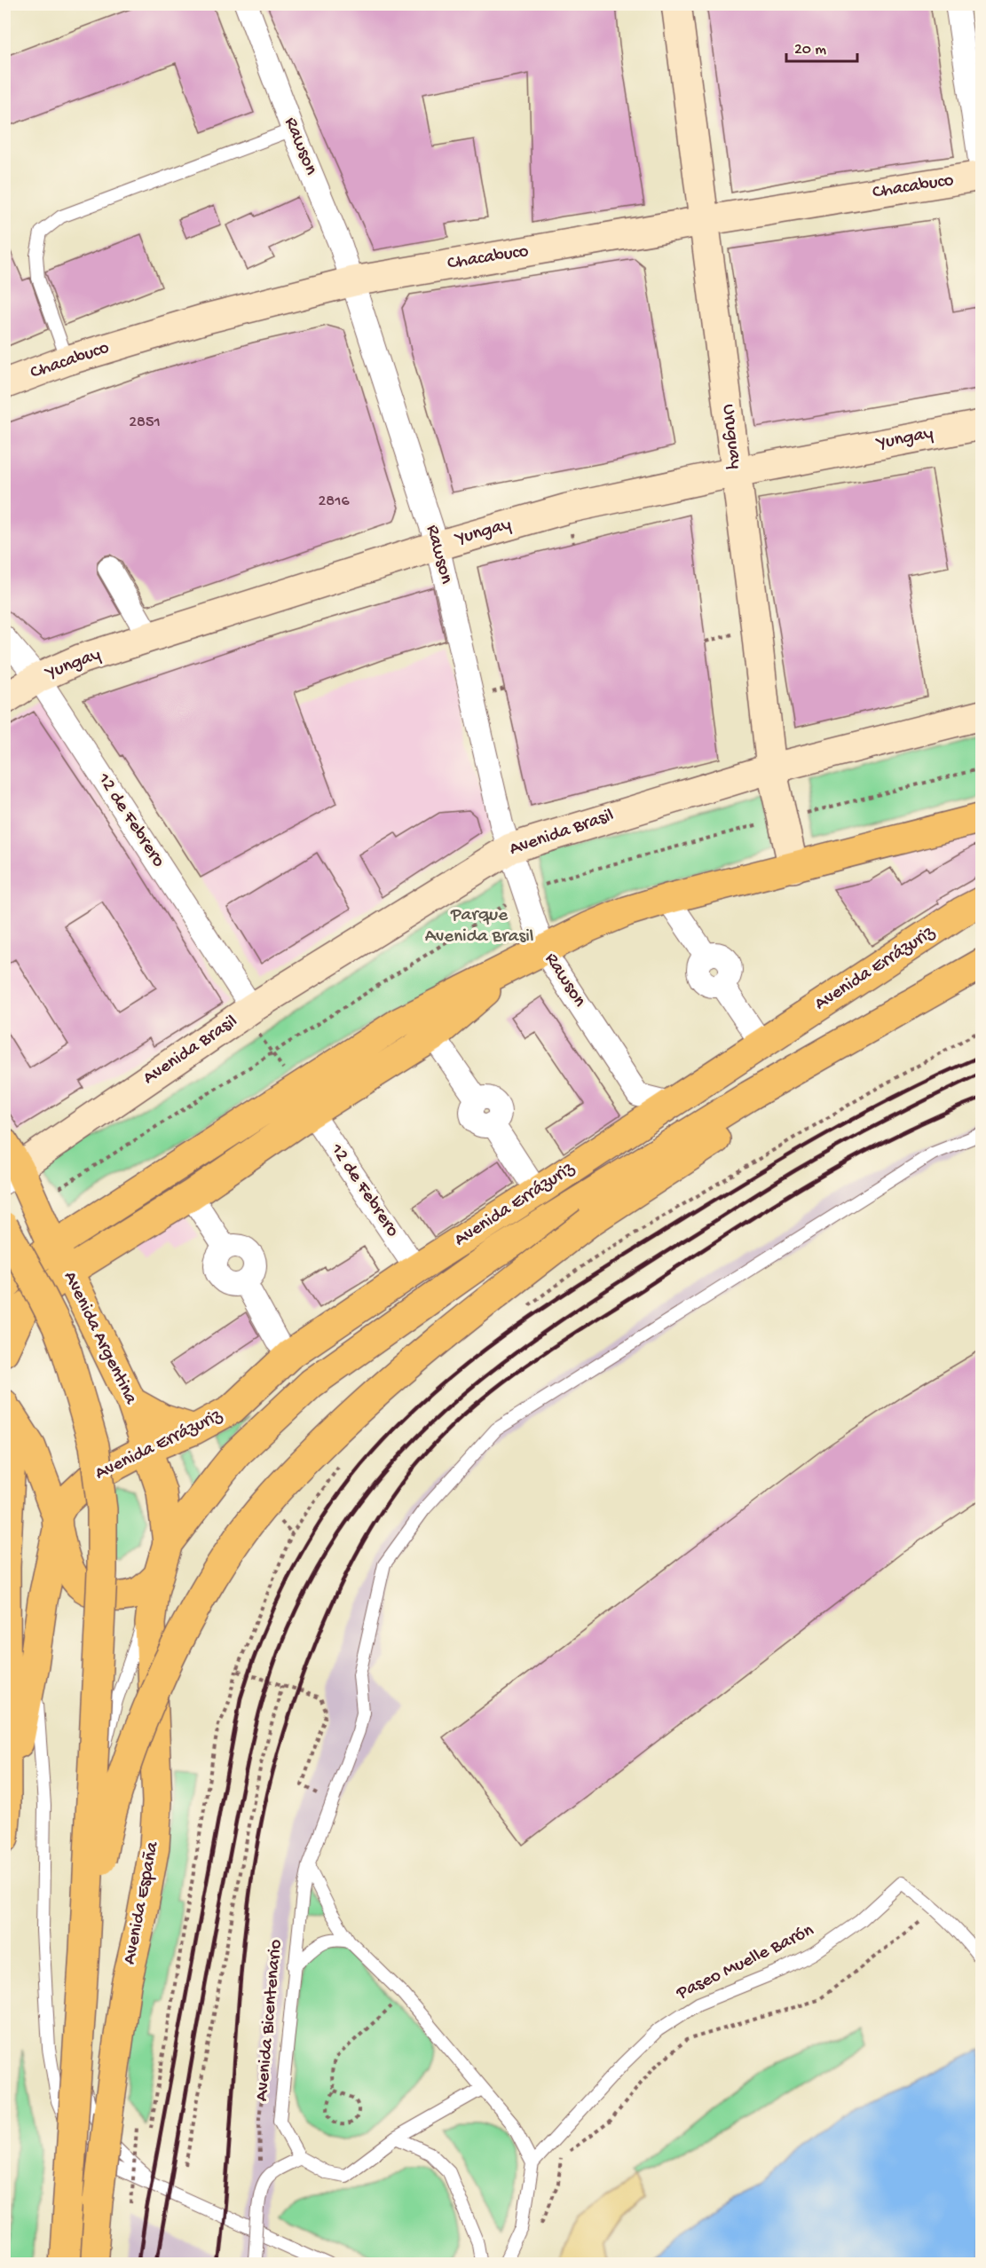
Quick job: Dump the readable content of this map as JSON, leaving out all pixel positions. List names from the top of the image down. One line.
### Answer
{"streets":{"main road":["Avenida Errázuriz","Avenida Argentina","Avenida España"],"street":["Rawson","Chacabuco","Uruguay","Yungay","12 de Febrero","Avenida Brasil"],"lane":["Paseo Muelle Barón","Avenida Bicentenario"]},"crossings":[["Rawson","Chacabuco"],["Rawson","Yungay"],["Rawson","Avenida Brasil"],["Chacabuco","Uruguay"],["Uruguay","Yungay"],["Uruguay","Avenida Brasil"],["Yungay","12 de Febrero"],["12 de Febrero","Avenida Brasil"],["12 de Febrero","Avenida Errázuriz"],["Avenida Brasil","Avenida Argentina"],["Avenida Errázuriz","Avenida Argentina"],["Avenida Errázuriz","Avenida España"],["Avenida Argentina","Avenida España"]],"parks":["Parque Avenida Brasil"],"house_numbers":["2851","2816"],"scale_bar":"20 m"}
